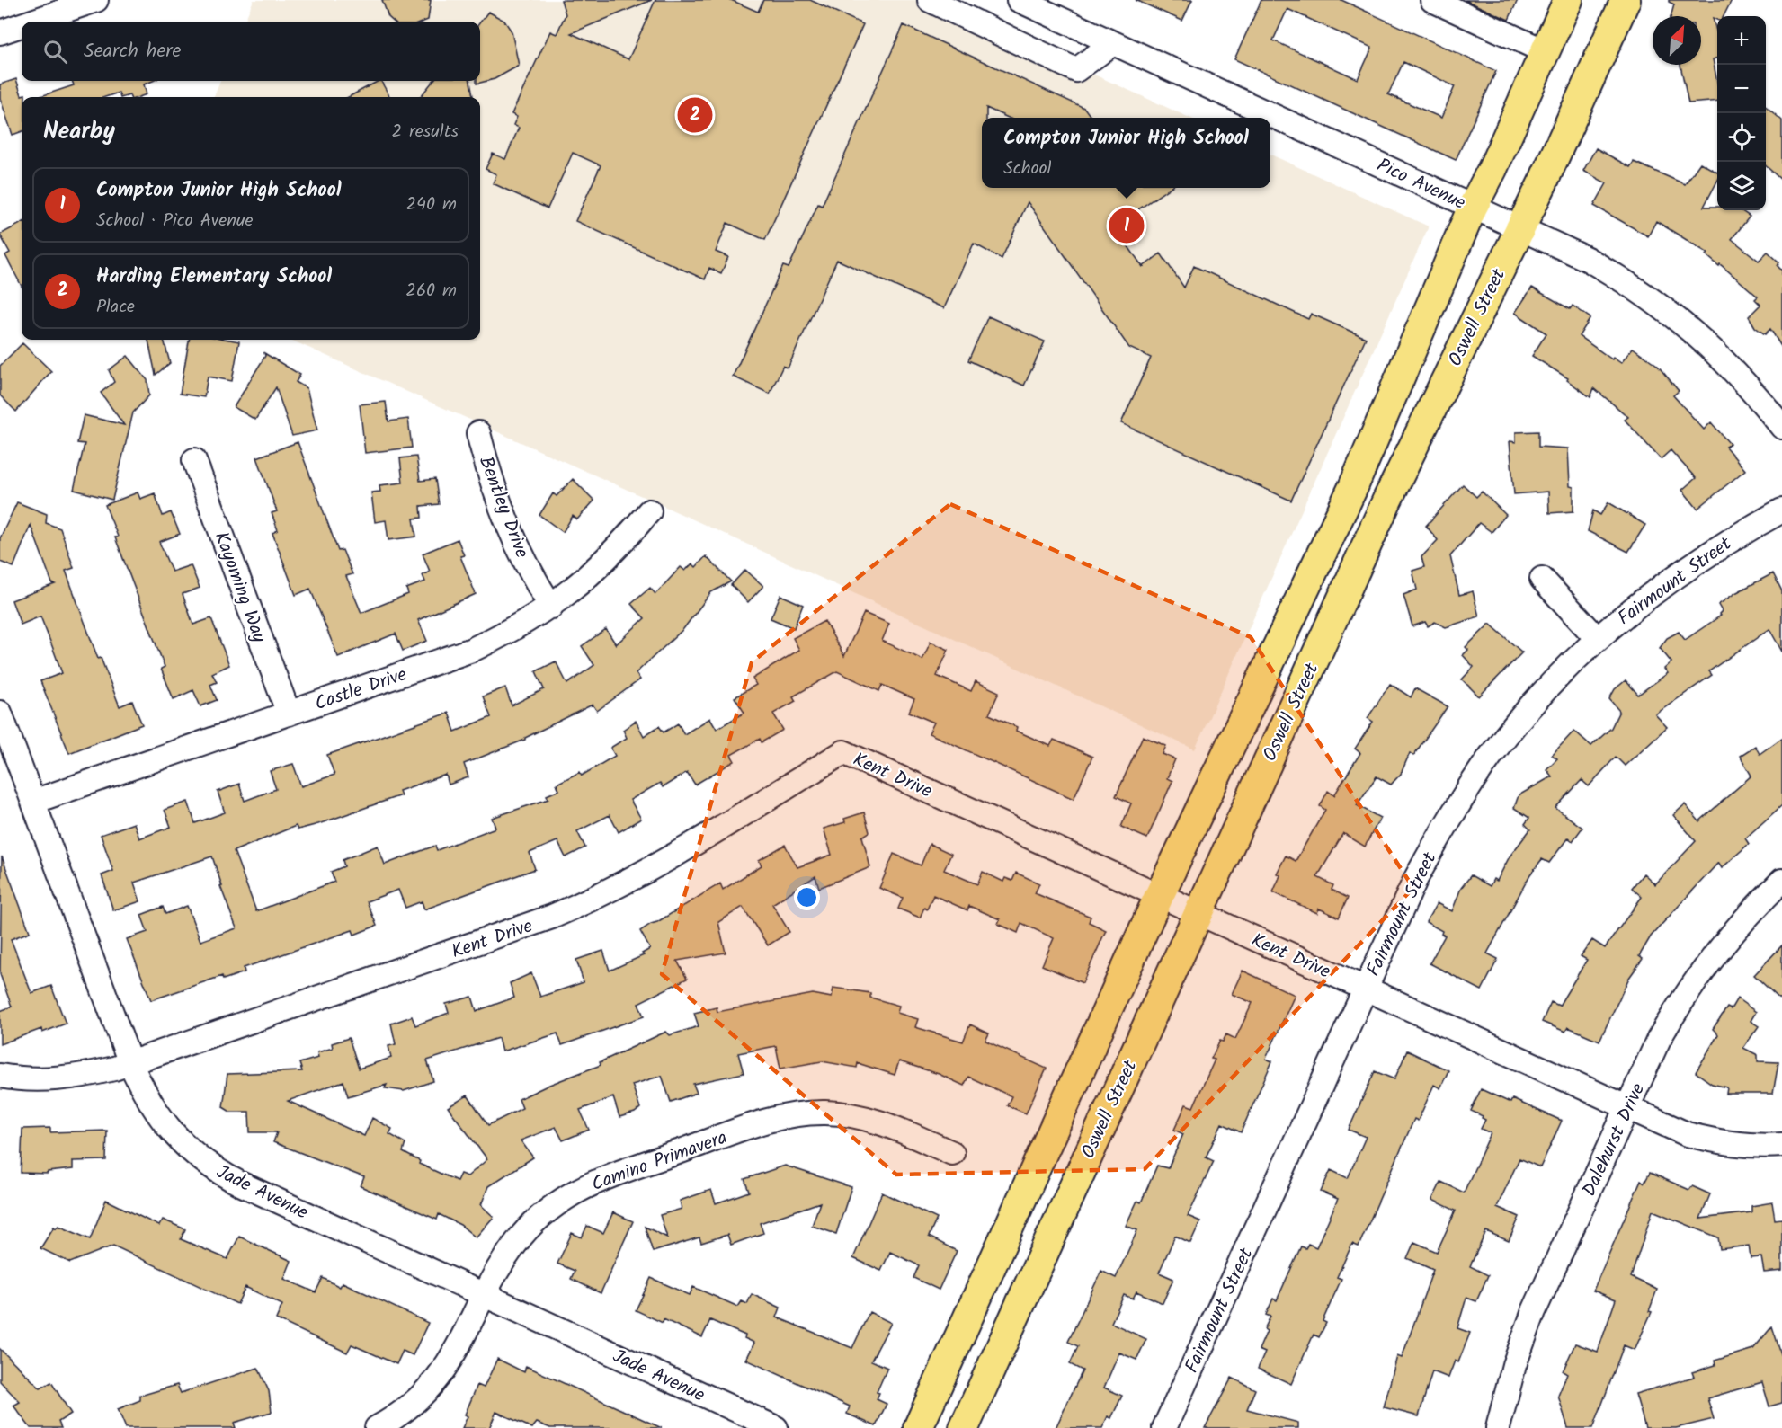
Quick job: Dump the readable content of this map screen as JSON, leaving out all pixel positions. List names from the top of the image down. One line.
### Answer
{"streets":{"main road":["Oswell Street"],"street":["Pico Avenue","Bentley Drive","Fairmount Street","Kayoming Way","Castle Drive","Kent Drive","Dalehurst Drive","Camino Primavera","Jade Avenue"]},"crossings":[["Pico Avenue","Oswell Street"],["Oswell Street","Kent Drive"],["Bentley Drive","Castle Drive"],["Fairmount Street","Kent Drive"],["Kayoming Way","Castle Drive"],["Castle Drive","Jade Avenue"],["Kent Drive","Dalehurst Drive"],["Kent Drive","Jade Avenue"],["Camino Primavera","Jade Avenue"]],"north":"top right","page":{"map_buttons":["+","−"],"search":"Search here","pins":["2","1"],"heading":["Nearby","2 results"],"popup":["Compton Junior High School","School"],"list":[{"mark":"1","name":"Compton Junior High School","note":"School · Pico Avenue","value":"240 m"},{"mark":"2","name":"Harding Elementary School","note":"Place","value":"260 m"}]}}
